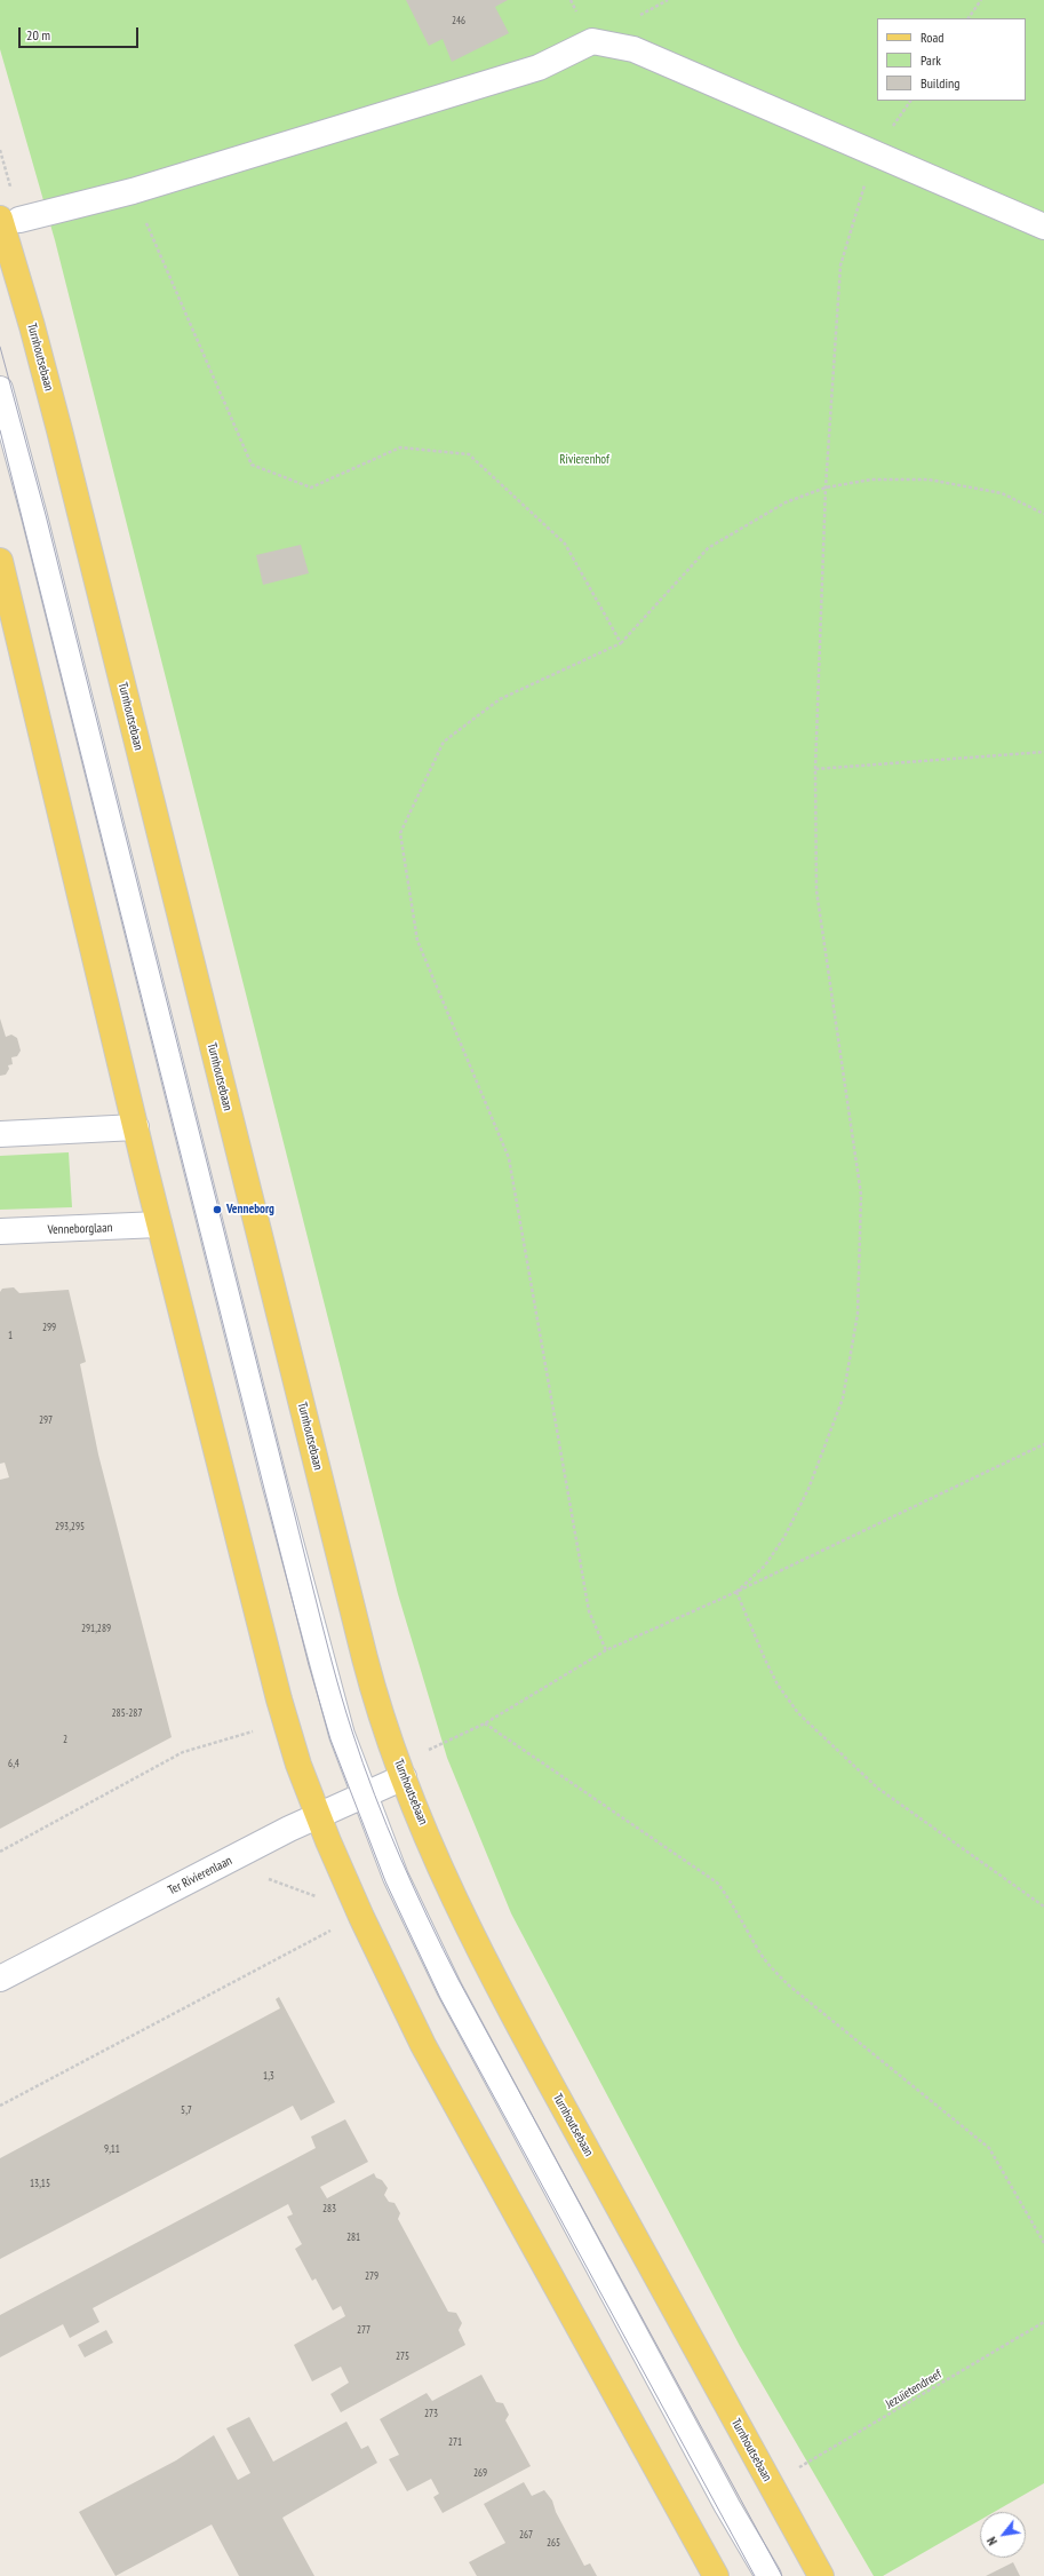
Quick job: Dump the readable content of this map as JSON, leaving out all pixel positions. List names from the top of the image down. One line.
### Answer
{"streets":{"main road":["Turnhoutsebaan"],"street":["Venneborglaan","Ter Rivierenlaan"],"path":["Jezuïetendreef"]},"crossings":[["Turnhoutsebaan","Ter Rivierenlaan"]],"parks":["Rivierenhof"],"places":["Venneborg"],"house_numbers":["246","299","1","297","293,295","291,289","285-287","2","6,4","1,3","5,7","9,11","13,15","283","281","279","277","275","273","271","269","267","265"],"legend":["Road","Park","Building"],"scale_bar":"20 m","north":"bottom left"}
